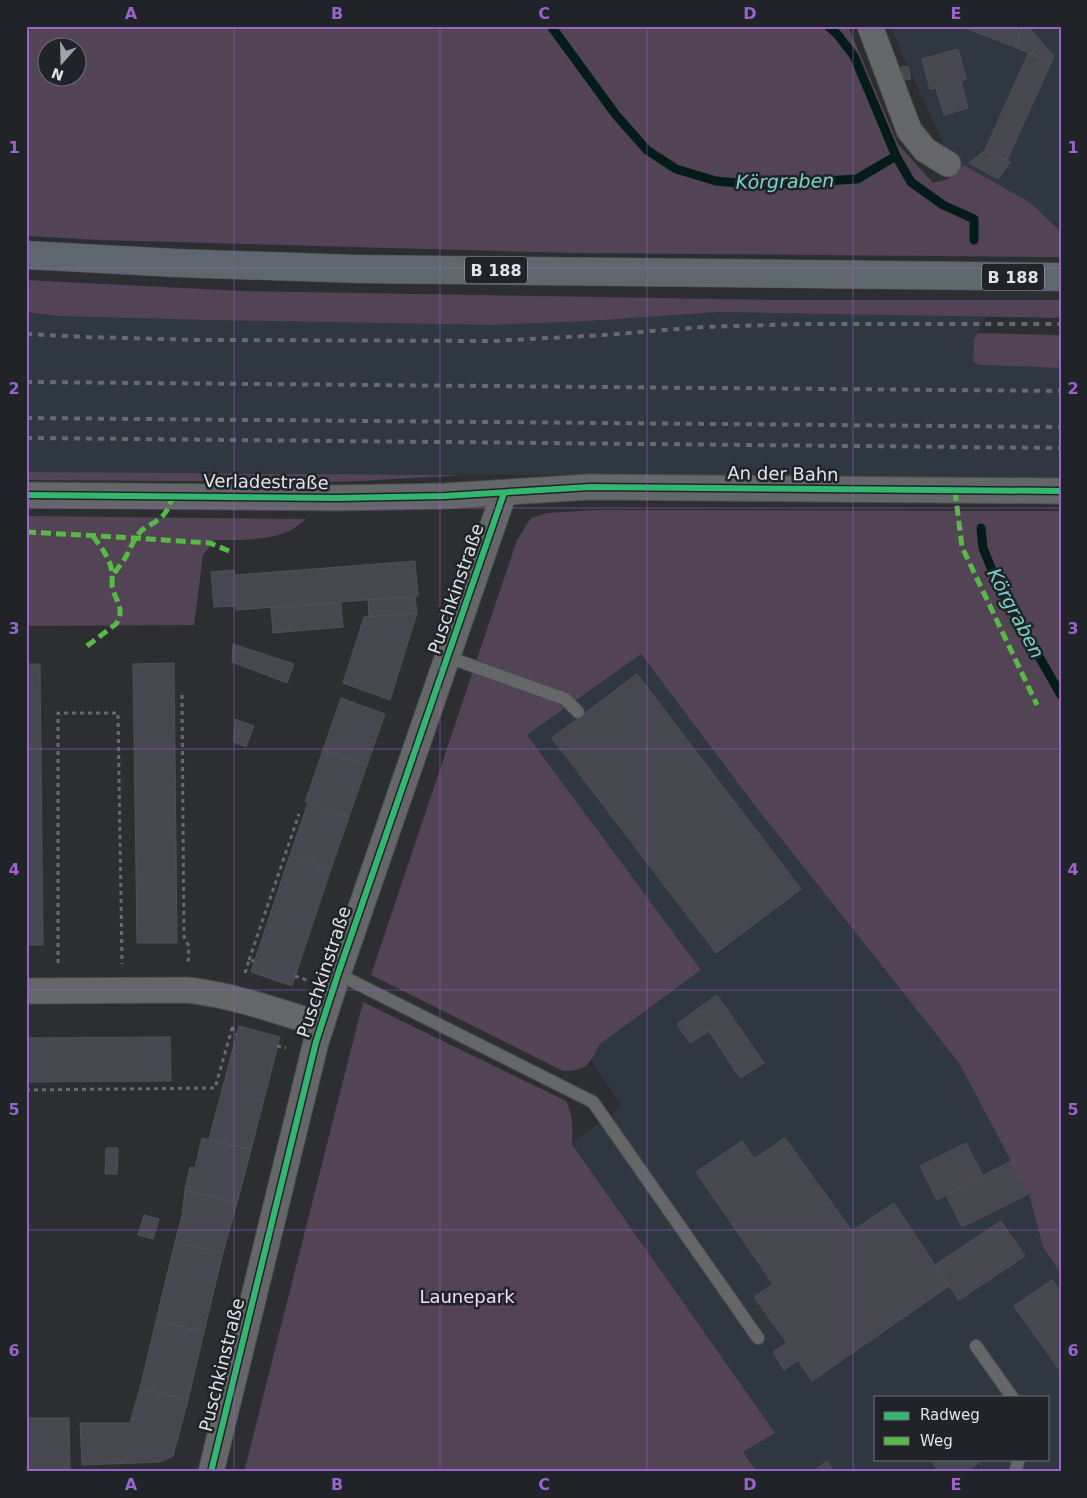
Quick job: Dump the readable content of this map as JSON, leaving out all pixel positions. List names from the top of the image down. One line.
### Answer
{"streets":{"main road":["B 188"],"street":["An der Bahn","Verladestraße","Puschkinstraße"]},"crossings":[["An der Bahn","Verladestraße"],["An der Bahn","Puschkinstraße"],["Verladestraße","Puschkinstraße"]],"water":["Körgraben"],"parks":["Launepark"],"legend":["Radweg","Weg"],"north":"bottom","grid":{"columns":["A","B","C","D","E"],"rows":["1","2","3","4","5","6"]}}
